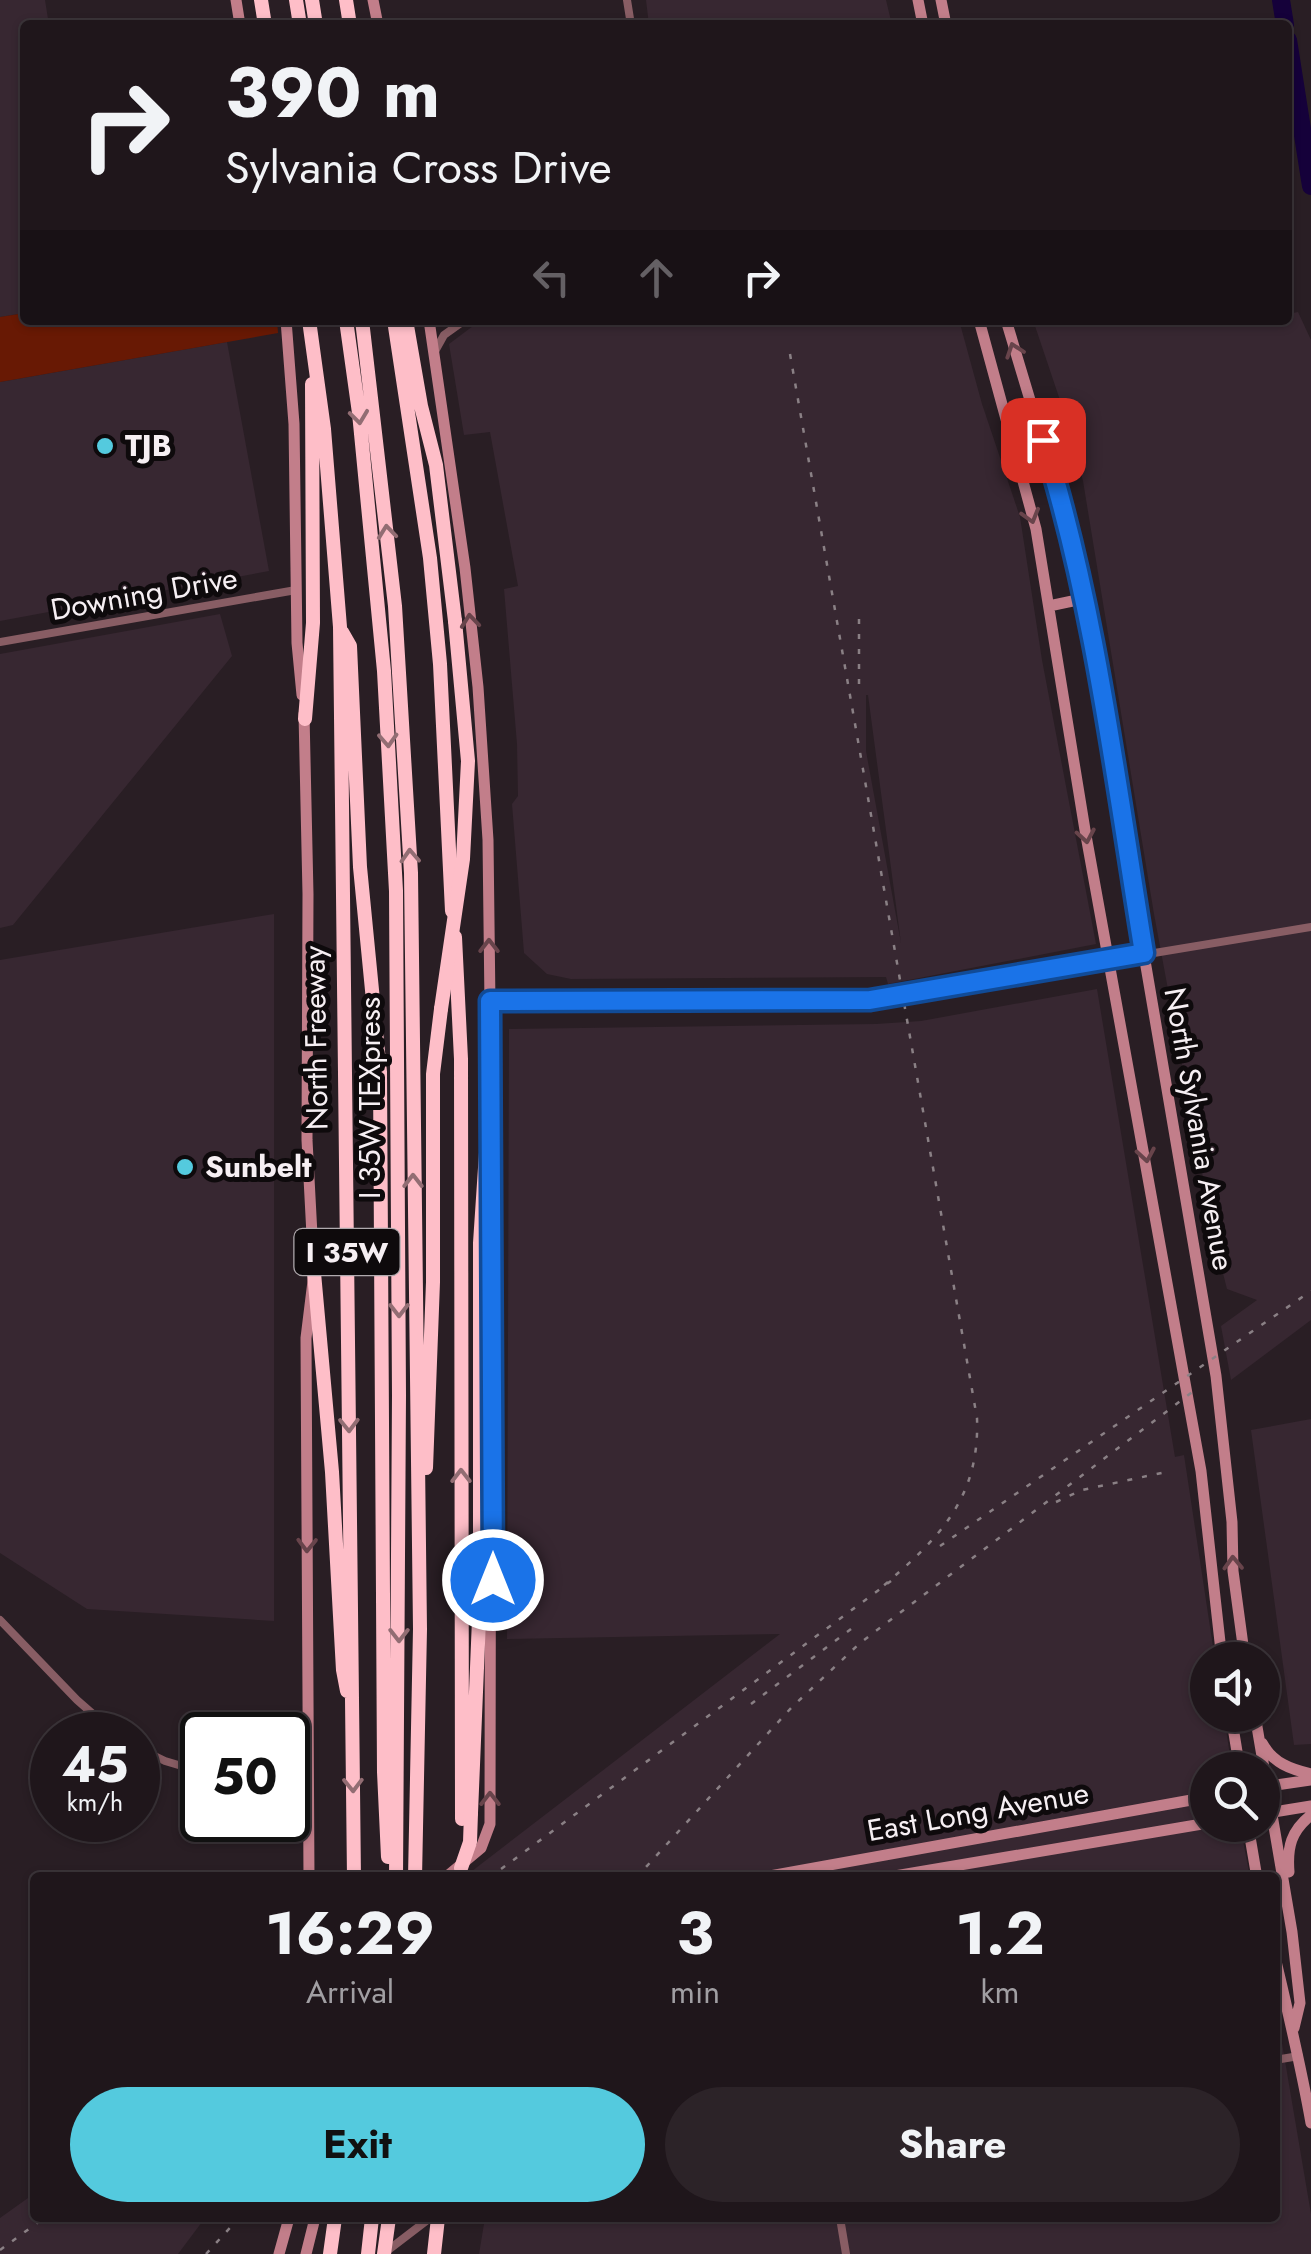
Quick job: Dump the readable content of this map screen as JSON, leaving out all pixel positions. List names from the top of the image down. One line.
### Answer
{"streets":{"highway":["North Freeway","I 35W TEXpress","I 35W"],"main road":["North Sylvania Avenue","East Long Avenue"],"street":["Downing Drive"]},"places":["TJB","Sunbelt"],"page":{"turn":["390 m","Sylvania Cross Drive"],"speed":"45 km/h","limit":"50","eta":["16:29","Arrival","3","min","1.2","km"],"buttons":["Exit","Share"]}}
